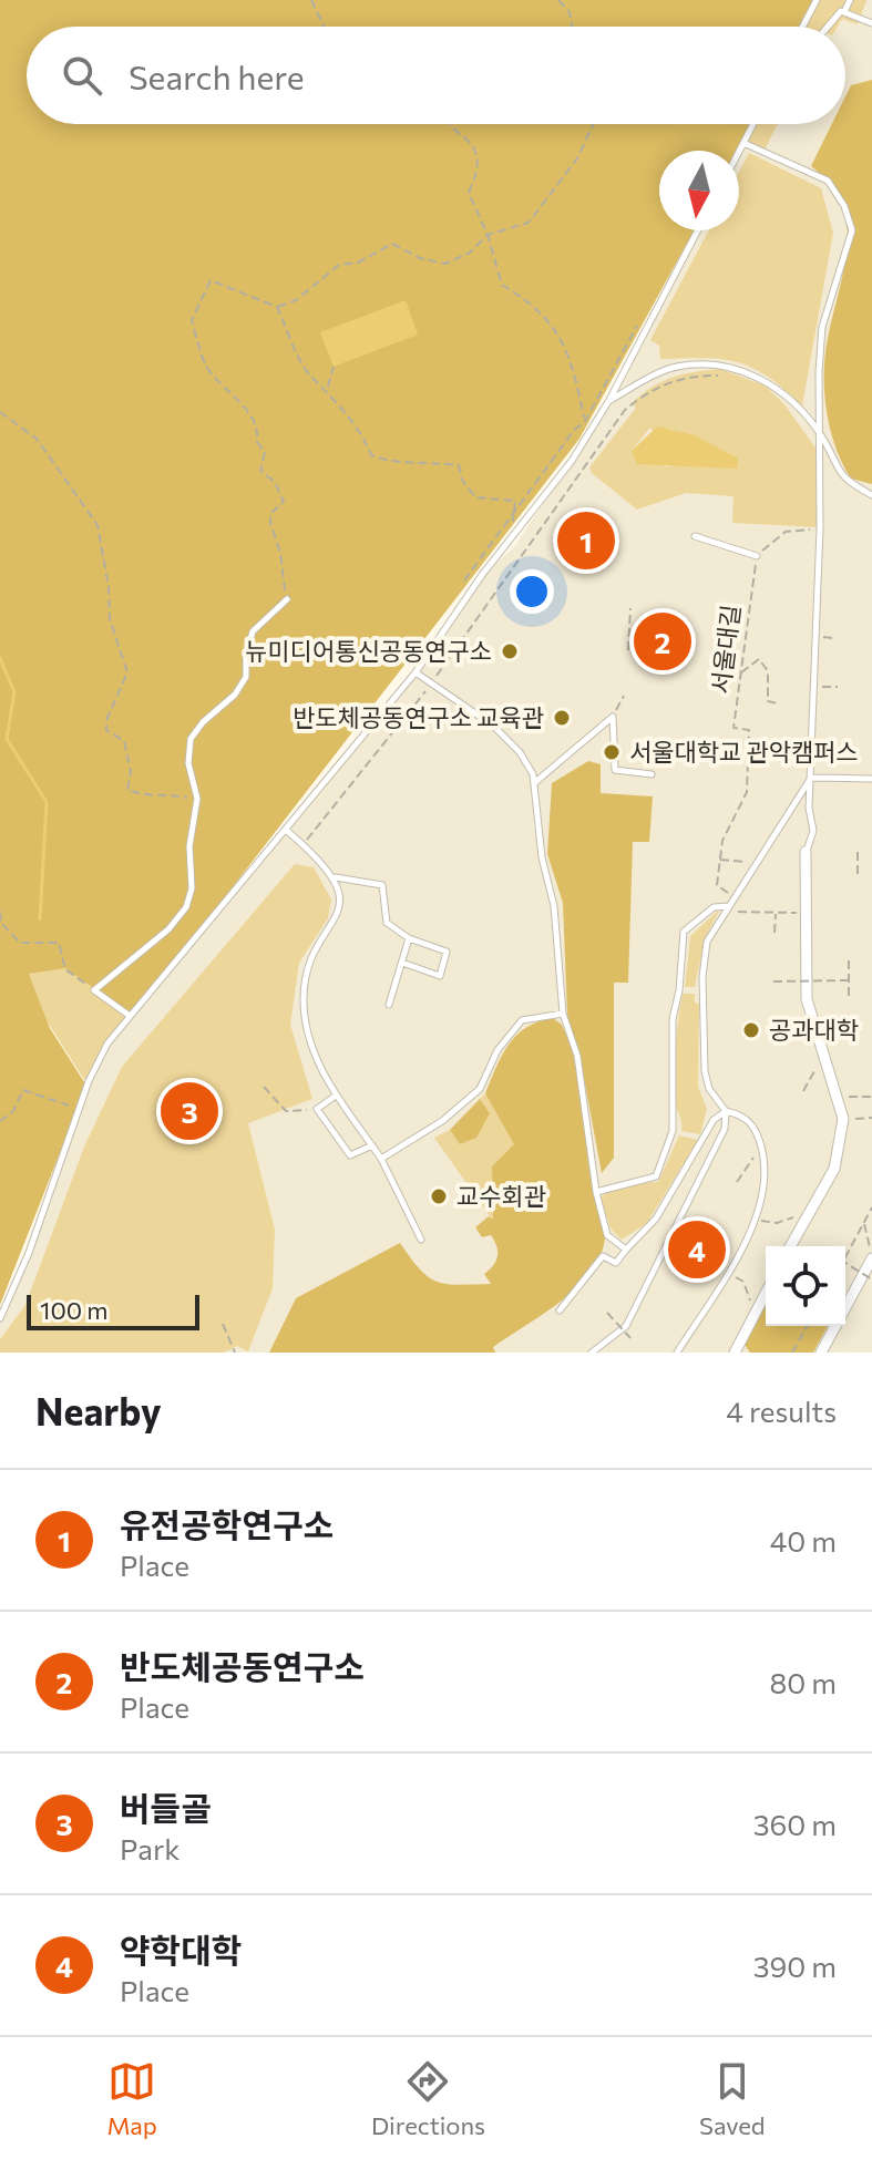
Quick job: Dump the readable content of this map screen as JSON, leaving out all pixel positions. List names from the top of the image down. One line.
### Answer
{"streets":{"path":["서울대길"]},"places":["뉴미디어통신공동연구소","반도체공동연구소 교육관","서울대학교 관악캠퍼스","공과대학","교수회관"],"scale_bar":"100 m","north":"bottom","page":{"search":"Search here","pins":["1","2","3","4"],"scale":"100 m","heading":["Nearby","4 results"],"list":[{"mark":"1","name":"유전공학연구소","note":"Place","value":"40 m"},{"mark":"2","name":"반도체공동연구소","note":"Place","value":"80 m"},{"mark":"3","name":"버들골","note":"Park","value":"360 m"},{"mark":"4","name":"약학대학","note":"Place","value":"390 m"}],"nav":["Map","Directions","Saved"]}}
